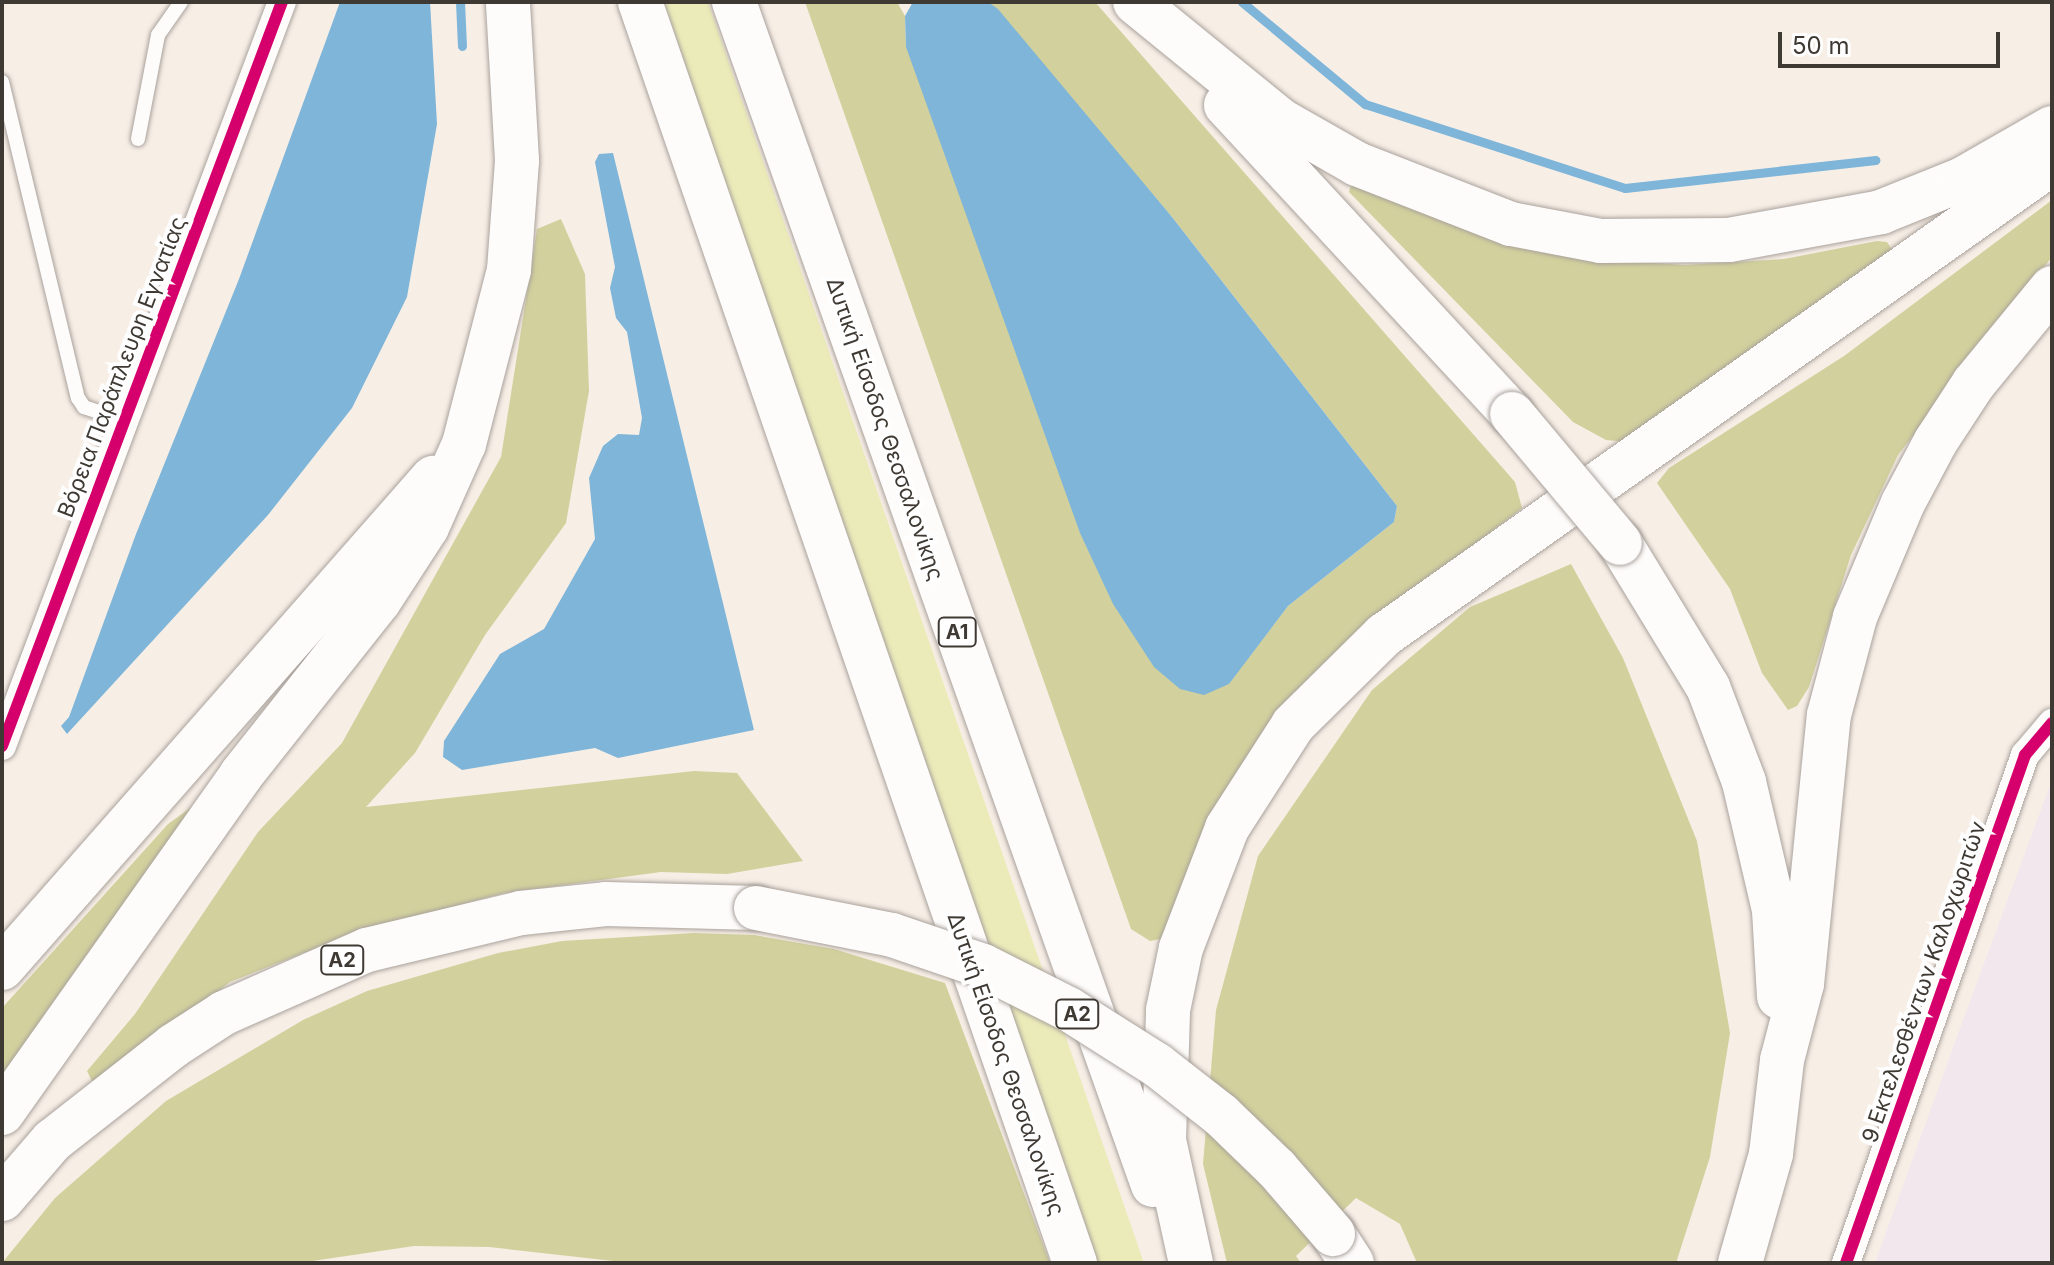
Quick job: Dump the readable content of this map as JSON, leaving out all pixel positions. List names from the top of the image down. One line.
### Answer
{"streets":{"highway":["Δυτική Είσοδος Θεσσαλονίκης","Α1","Α2"],"street":["Βόρεια Παράπλευρη Εγνατίας","9 Εκτελεσθέντων Καλοχωριτών"]},"scale_bar":"50 m"}
